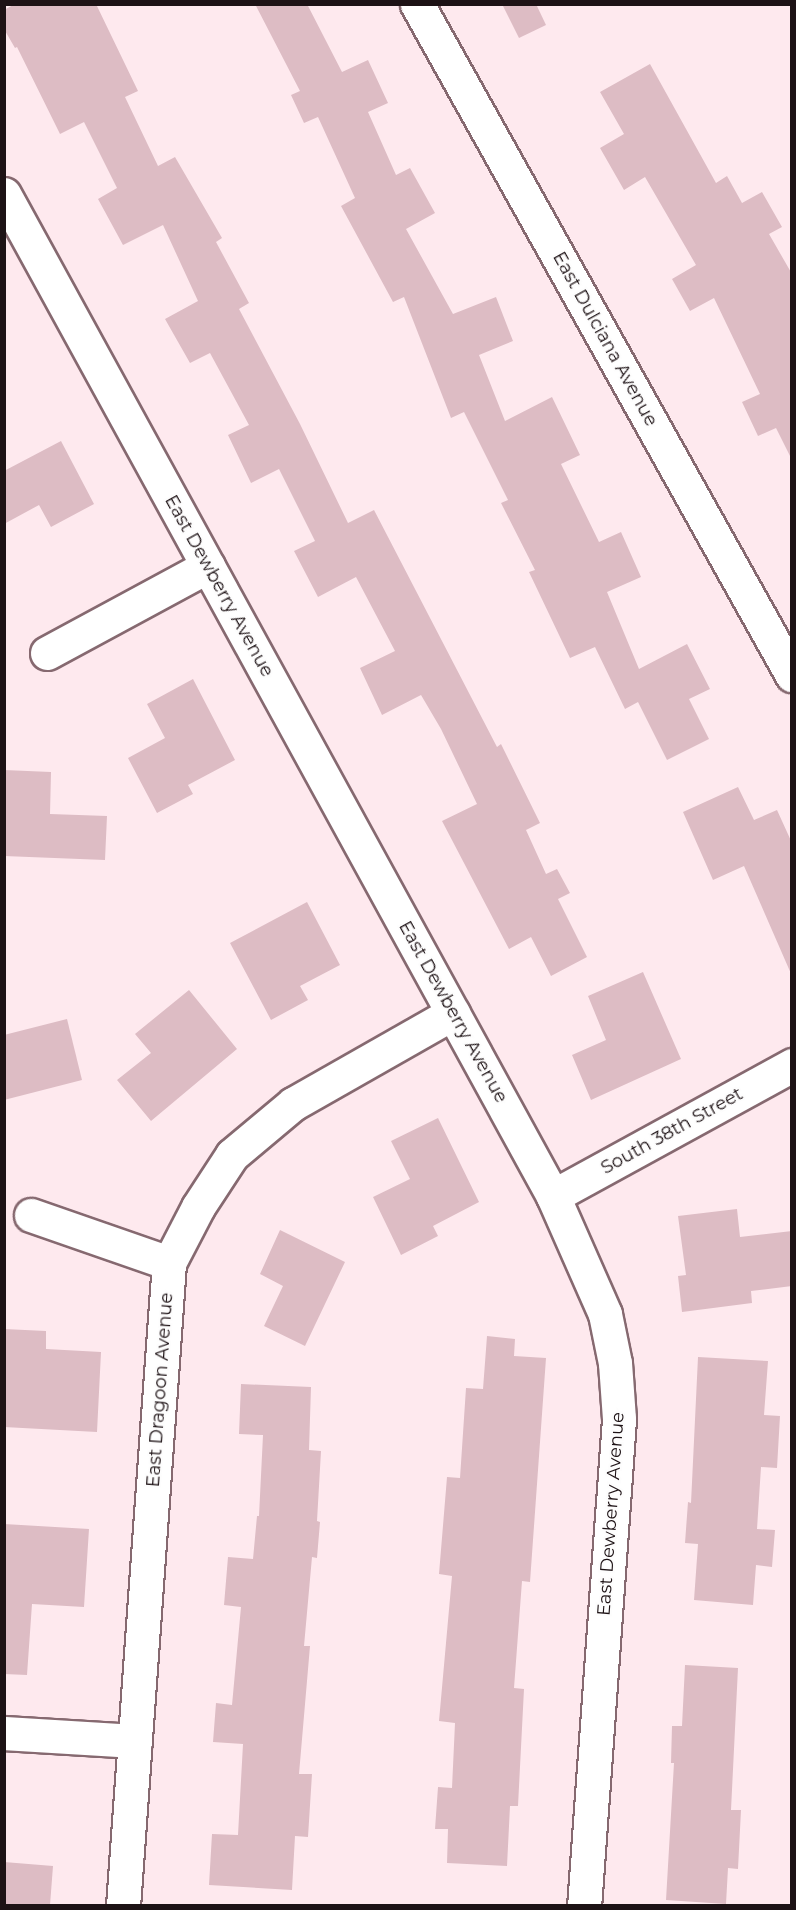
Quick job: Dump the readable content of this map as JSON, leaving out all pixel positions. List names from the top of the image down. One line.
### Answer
{"streets":{"street":["East Dulciana Avenue","East Dewberry Avenue","South 38th Street","East Dragoon Avenue"]},"crossings":[["East Dewberry Avenue","South 38th Street"],["East Dewberry Avenue","East Dragoon Avenue"]]}
